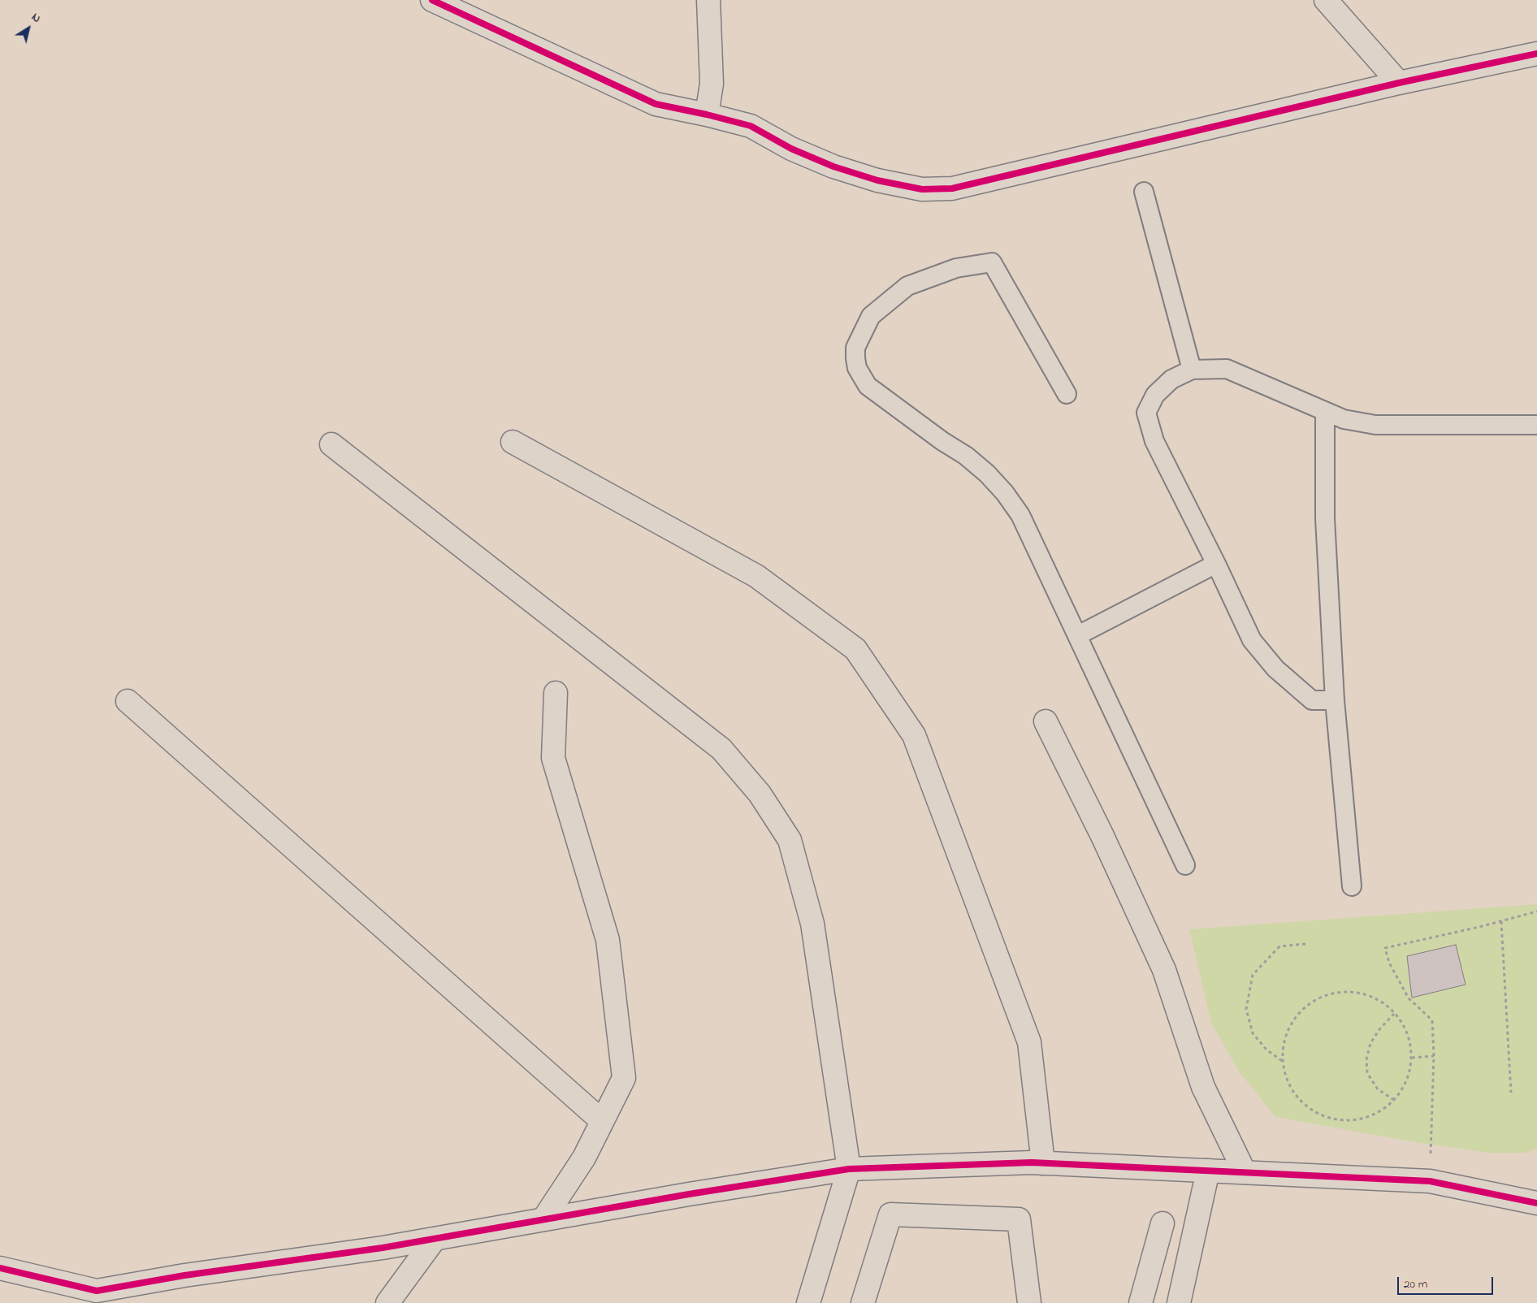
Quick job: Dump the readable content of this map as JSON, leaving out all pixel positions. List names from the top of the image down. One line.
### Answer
{"scale_bar":"20 m","north":"top right"}
